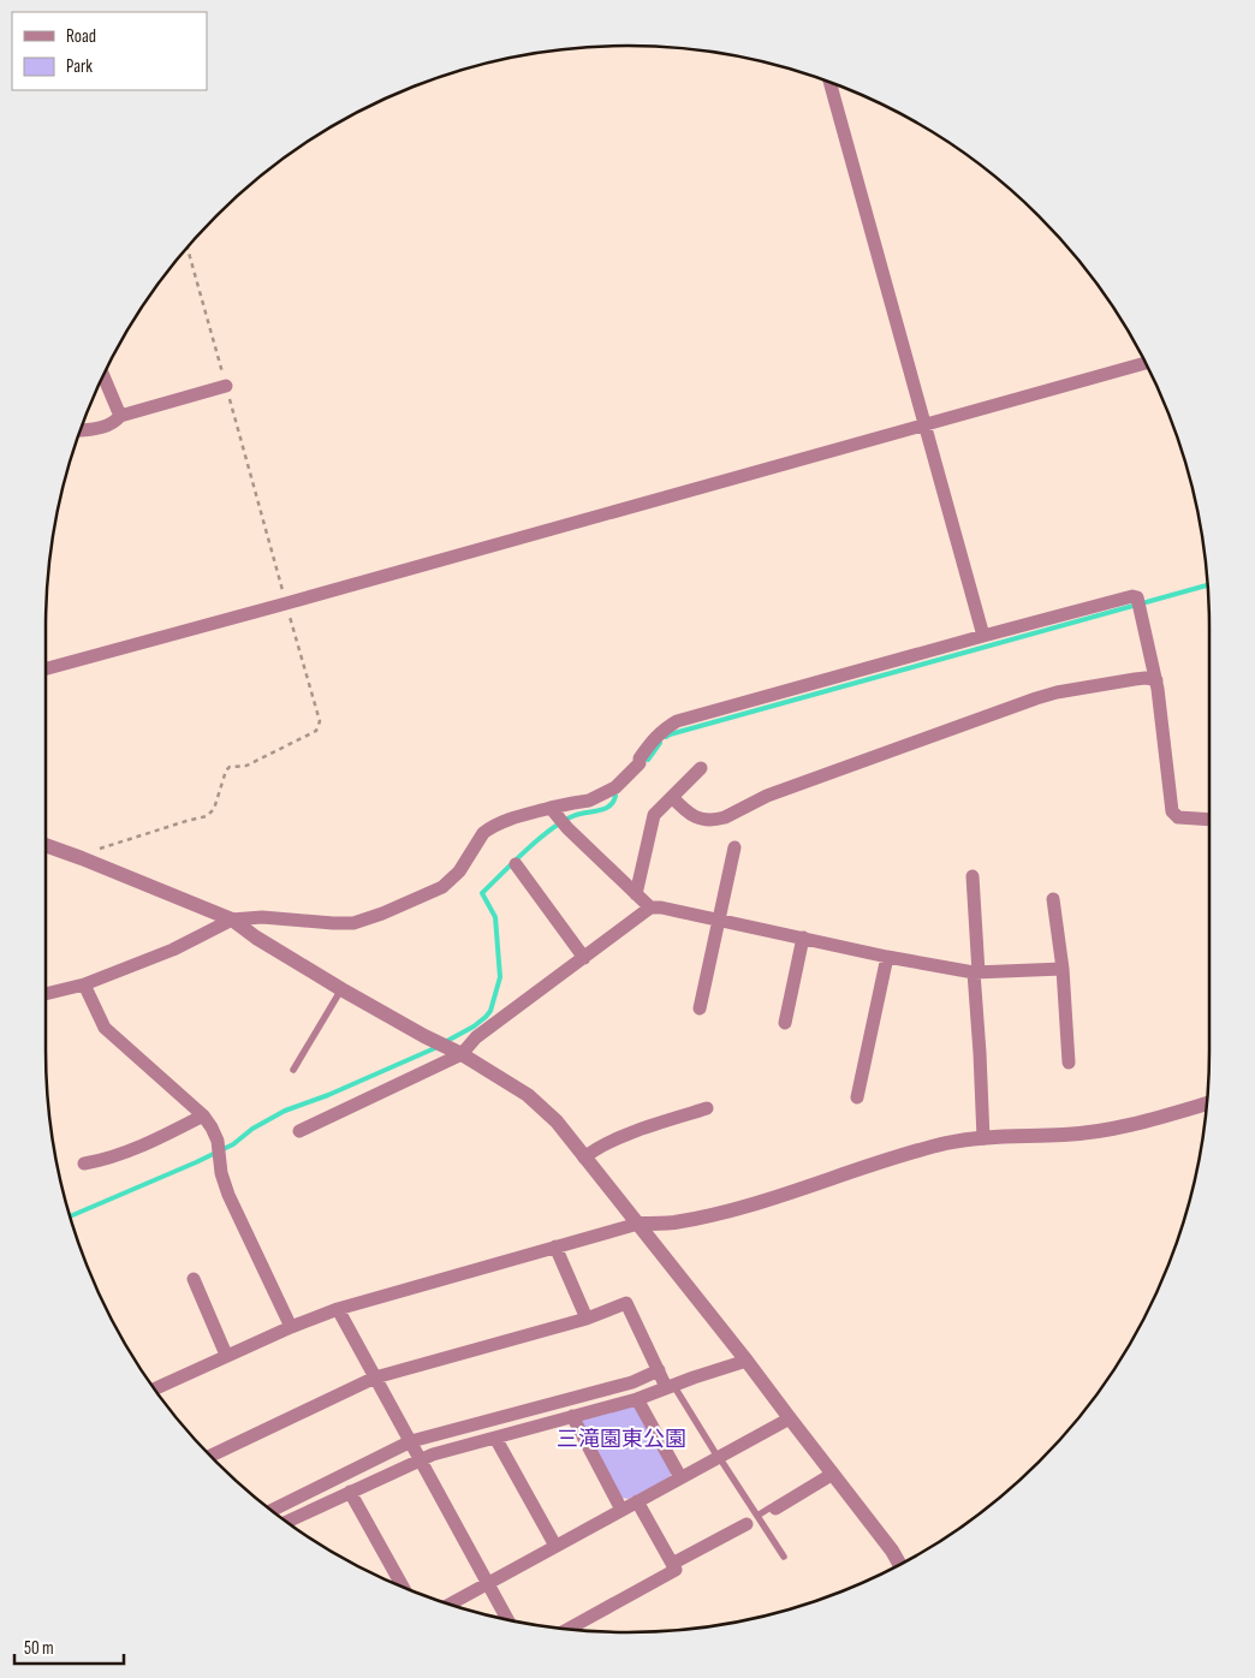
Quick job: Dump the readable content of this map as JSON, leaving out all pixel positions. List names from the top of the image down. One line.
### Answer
{"parks":["三滝園東公園"],"legend":["Road","Park"],"scale_bar":"50 m"}
